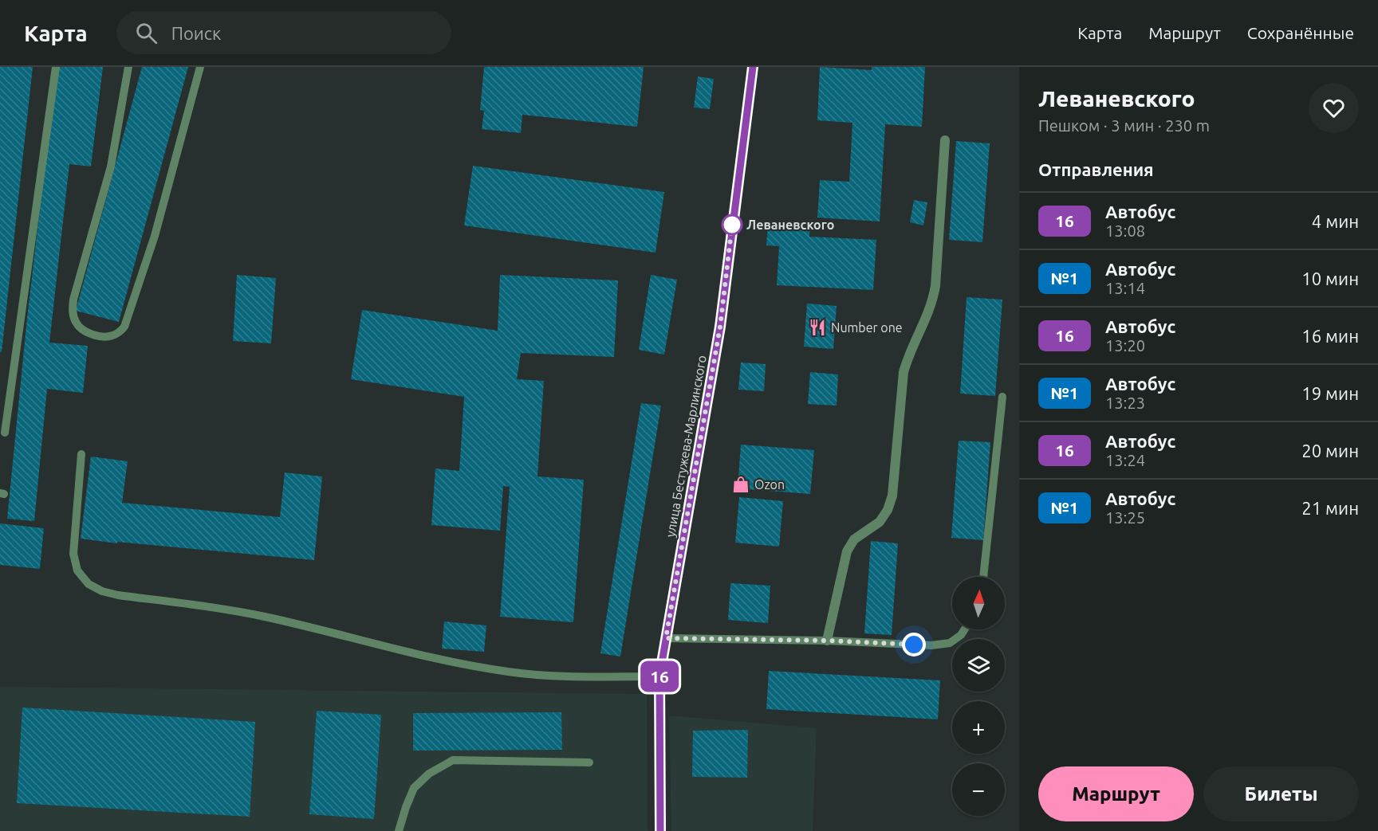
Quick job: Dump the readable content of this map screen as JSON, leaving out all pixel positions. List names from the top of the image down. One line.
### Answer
{"streets":{"street":["улица Бестужева-Марлинского"]},"places":{"other":["Леваневского"],"restaurant":["Number one"],"shop":["Ozon"]},"lines":["bus line 16"],"north":"top","page":{"header":"Карта","search":"Поиск","nav":["Карта","Маршрут","Сохранённые"],"on_map":"16","heading":[["Леваневского","Пешком · 3 мин · 230 m"],"Отправления"],"list":[{"mark":"16","name":"Автобус","note":"13:08","value":"4 мин"},{"mark":"№1","name":"Автобус","note":"13:14","value":"10 мин"},{"mark":"16","name":"Автобус","note":"13:20","value":"16 мин"},{"mark":"№1","name":"Автобус","note":"13:23","value":"19 мин"},{"mark":"16","name":"Автобус","note":"13:24","value":"20 мин"},{"mark":"№1","name":"Автобус","note":"13:25","value":"21 мин"}],"map_buttons":["+","−"],"buttons":["Маршрут","Билеты"]}}
